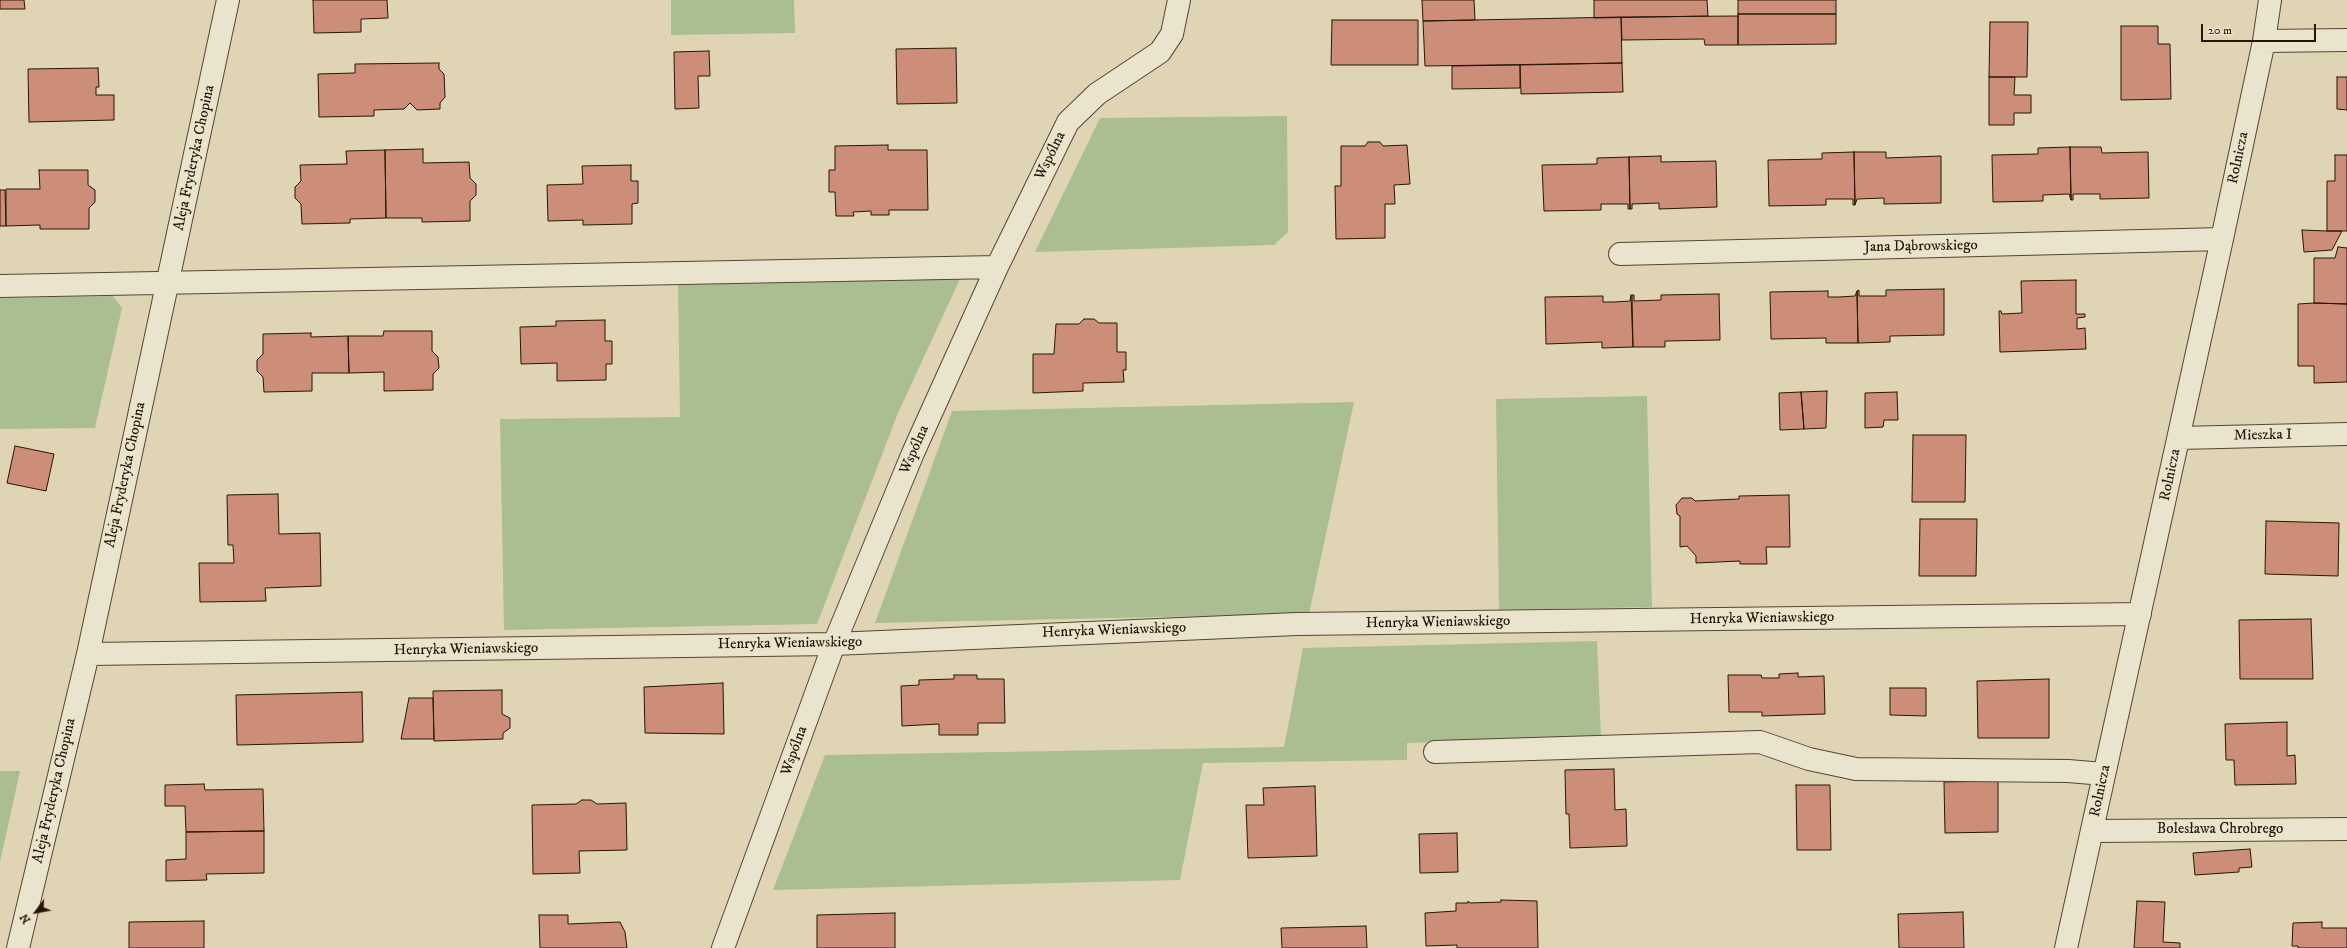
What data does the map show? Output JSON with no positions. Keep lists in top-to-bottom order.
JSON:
{
  "streets": {
    "street": [
      "Wspólna",
      "Aleja Fryderyka Chopina",
      "Rolnicza",
      "Jana Dąbrowskiego",
      "Mieszka I",
      "Henryka Wieniawskiego",
      "Bolesława Chrobrego"
    ]
  },
  "crossings": [
    ["Wspólna", "Henryka Wieniawskiego"],
    ["Aleja Fryderyka Chopina", "Henryka Wieniawskiego"],
    ["Rolnicza", "Jana Dąbrowskiego"],
    ["Rolnicza", "Mieszka I"],
    ["Rolnicza", "Henryka Wieniawskiego"],
    ["Rolnicza", "Bolesława Chrobrego"]
  ],
  "scale_bar": "20 m",
  "north": "bottom left"
}
